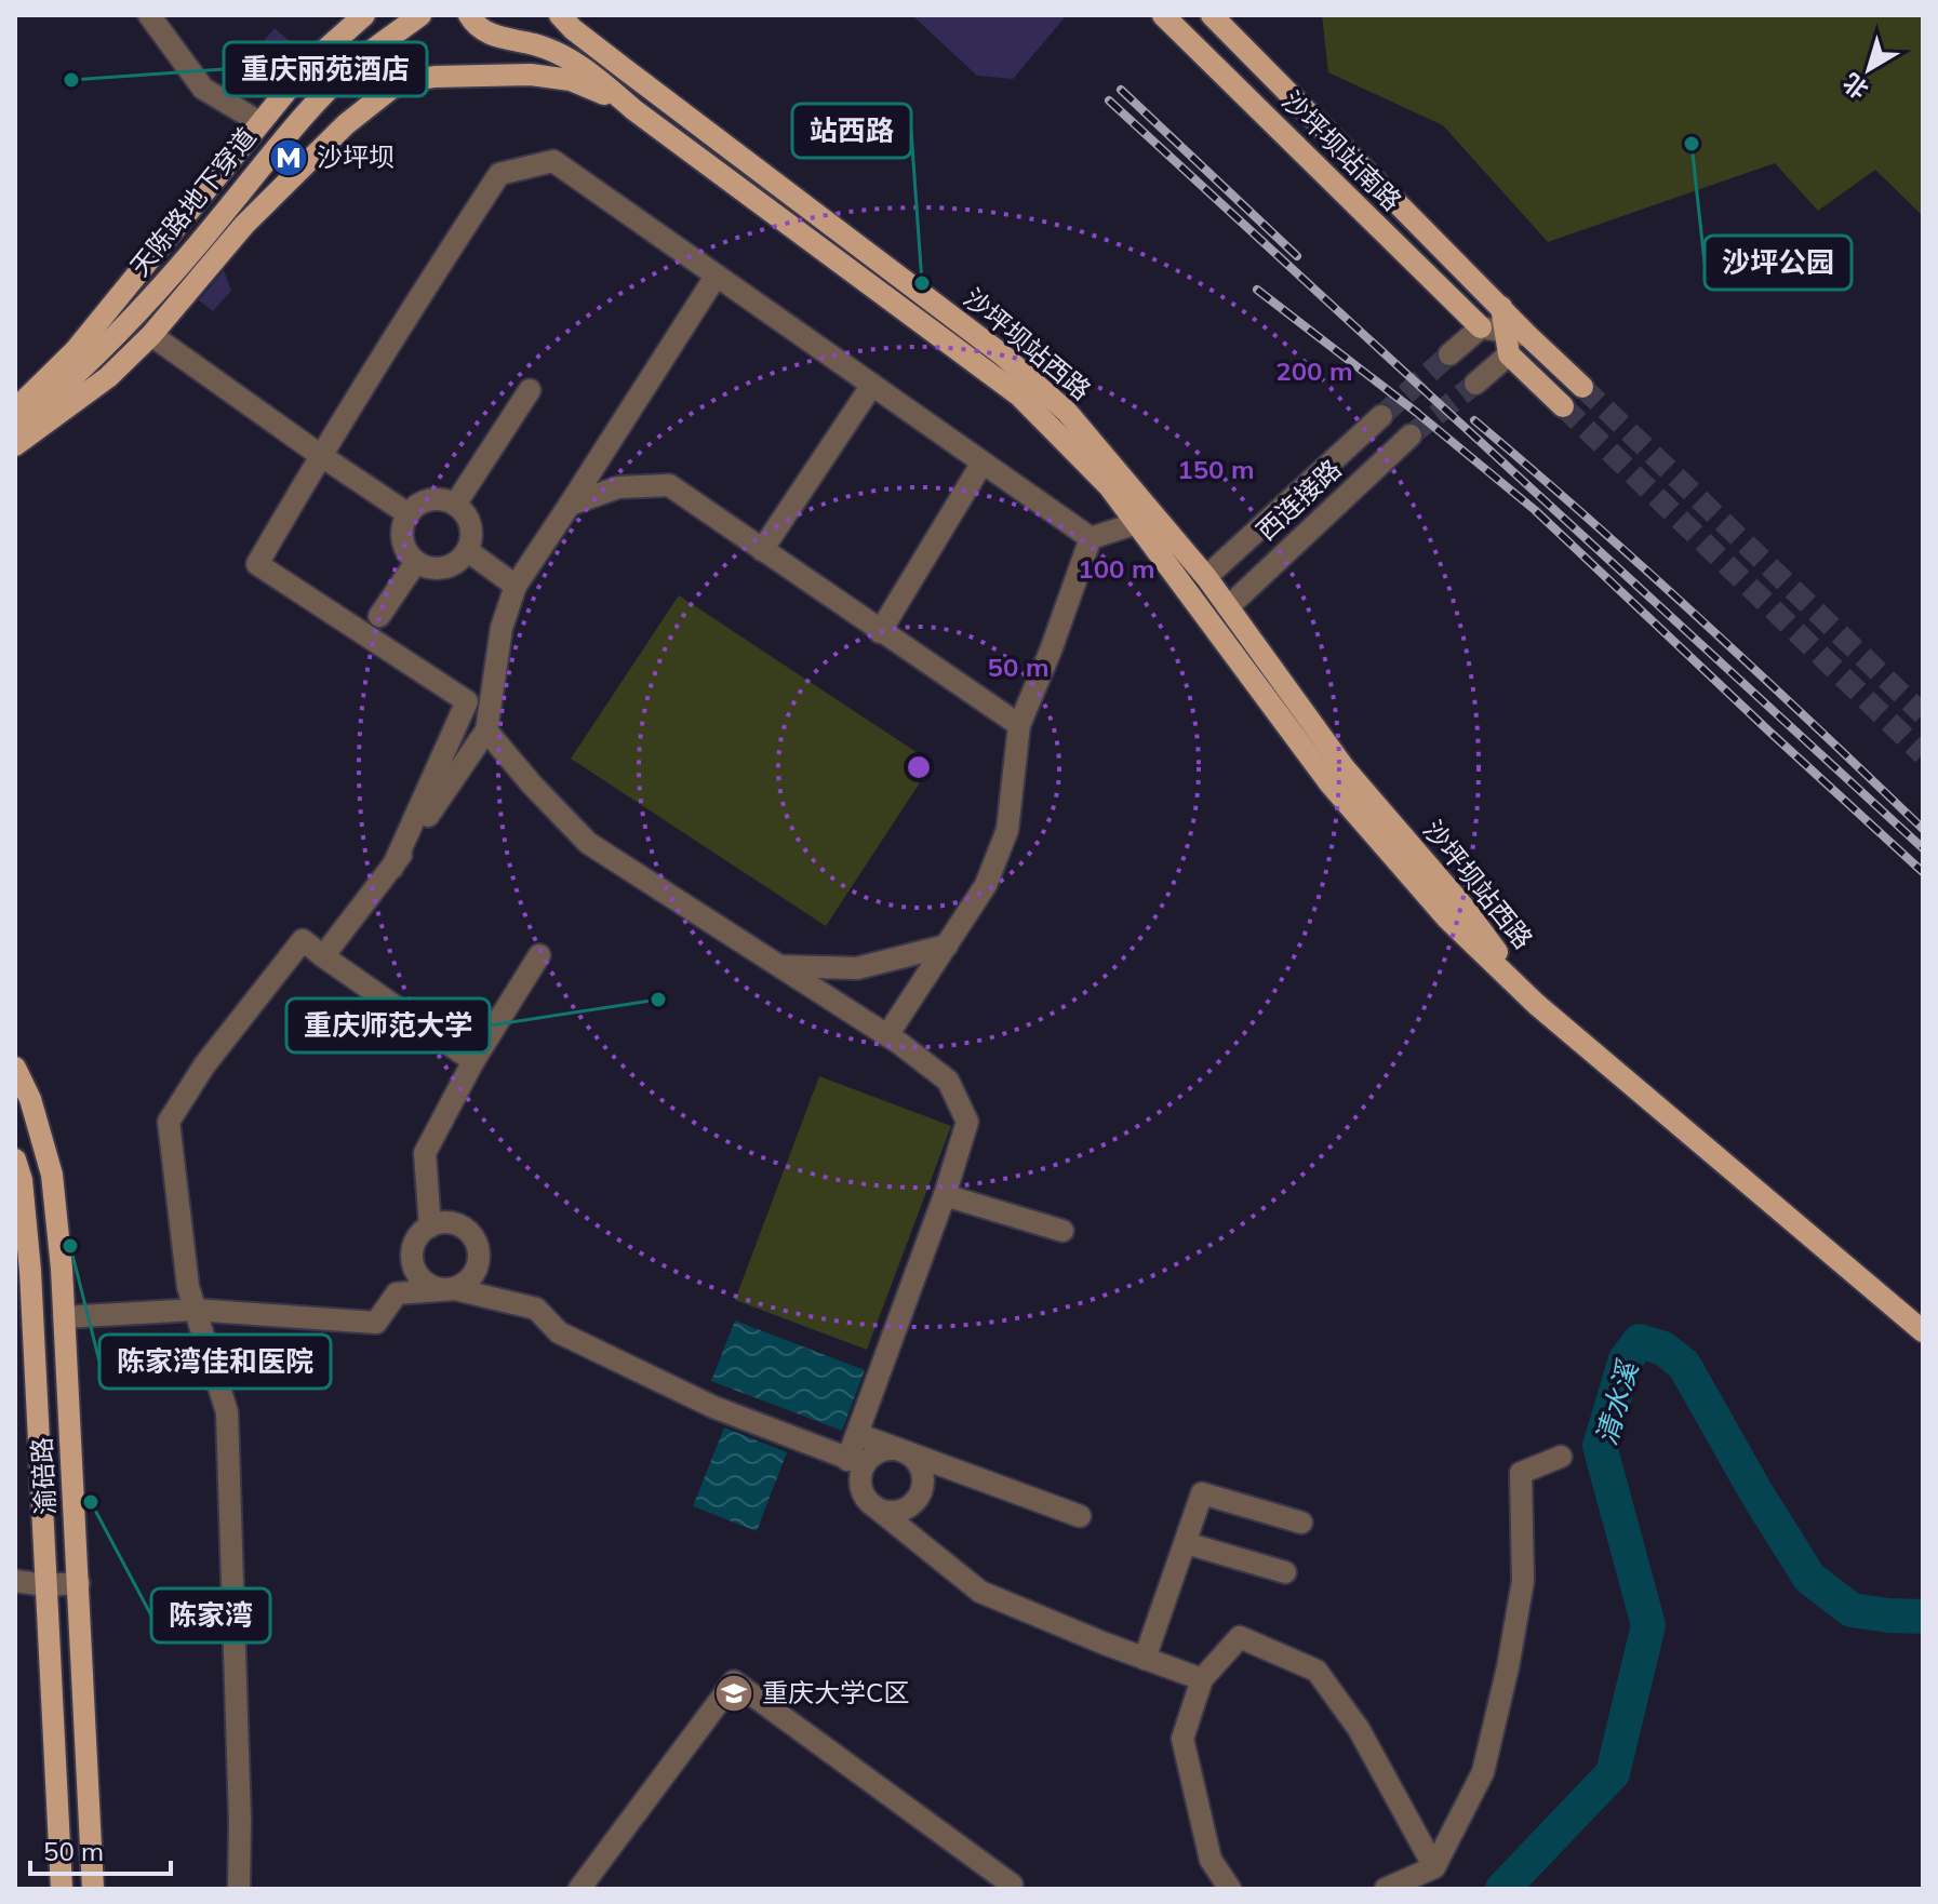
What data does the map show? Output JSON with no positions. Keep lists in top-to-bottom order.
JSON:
{
  "streets": {
    "main road": [
      "沙坪坝站南路",
      "天陈路地下穿道",
      "沙坪坝站西路",
      "渝碚路"
    ],
    "street": ["西连接路"]
  },
  "crossings": [
    ["沙坪坝站西路", "西连接路"]
  ],
  "water": ["清水溪"],
  "places": {
    "other": [
      "重庆丽苑酒店",
      "沙坪公园",
      "站西路",
      "重庆师范大学",
      "陈家湾佳和医院",
      "陈家湾"
    ],
    "metro station": ["沙坪坝"],
    "school or university": ["重庆大学C区"]
  },
  "scale_bar": "50 m",
  "north": "bottom left",
  "rings": [
    "200 m",
    "150 m",
    "100 m",
    "50 m"
  ]
}
